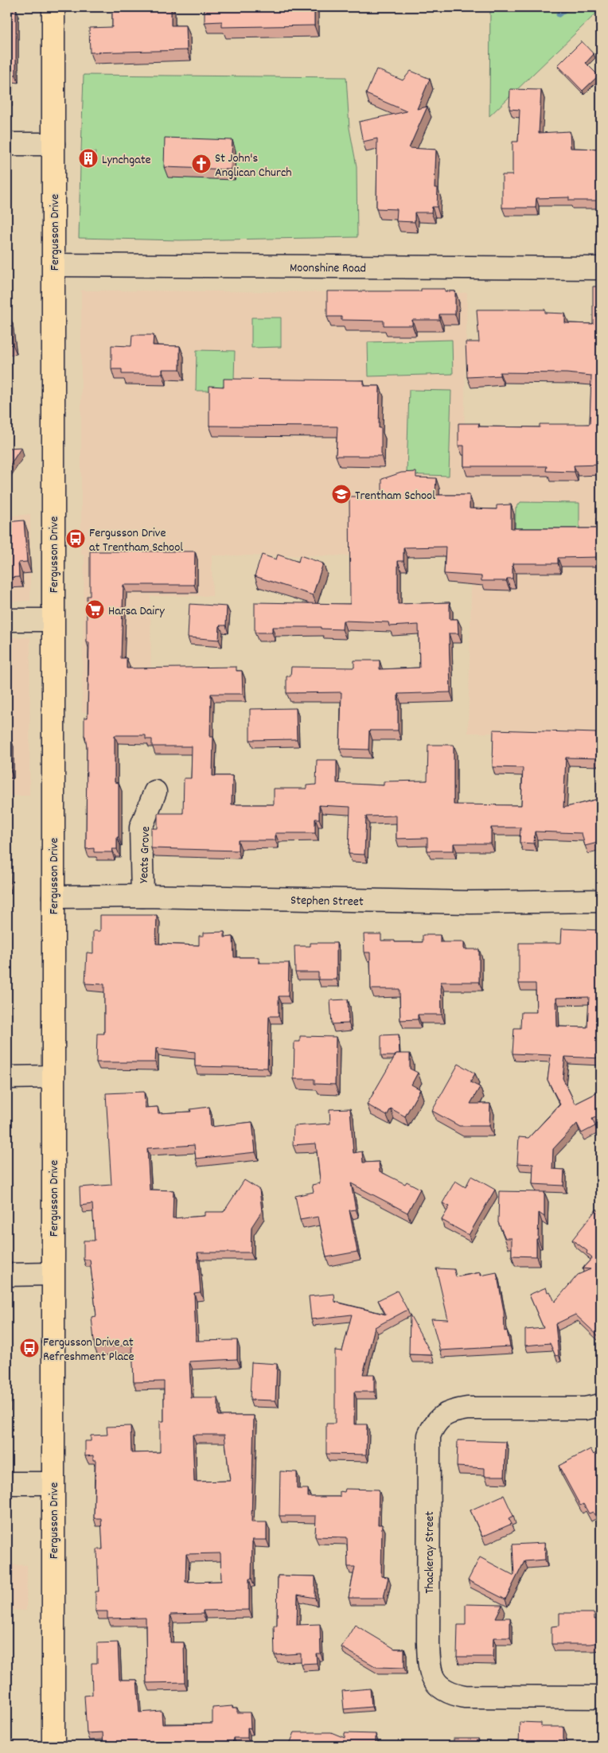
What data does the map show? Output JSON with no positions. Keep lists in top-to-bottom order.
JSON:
{
  "streets": {
    "main road": ["Fergusson Drive"],
    "street": [
      "Moonshine Road",
      "Yeats Grove",
      "Stephen Street",
      "Thackeray Street"
    ]
  },
  "crossings": [
    ["Fergusson Drive", "Moonshine Road"],
    ["Fergusson Drive", "Stephen Street"],
    ["Yeats Grove", "Stephen Street"]
  ],
  "places": {
    "building": ["Lynchgate"],
    "church": ["St John's Anglican Church"],
    "school or university": ["Trentham School"],
    "bus stop": ["Fergusson Drive at Trentham School", "Fergusson Drive at Refreshment Place"],
    "supermarket": ["Harsa Dairy"]
  }
}
